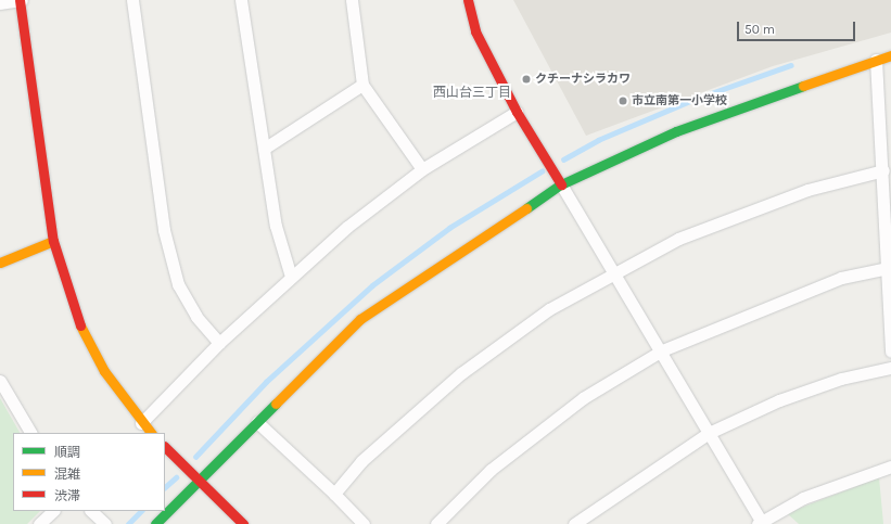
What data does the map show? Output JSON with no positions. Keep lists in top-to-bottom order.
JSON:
{
  "districts": ["西山台三丁目"],
  "places": ["クチーナシラカワ", "市立南第一小学校"],
  "legend": ["順調", "混雑", "渋滞"],
  "scale_bar": "50 m"
}
